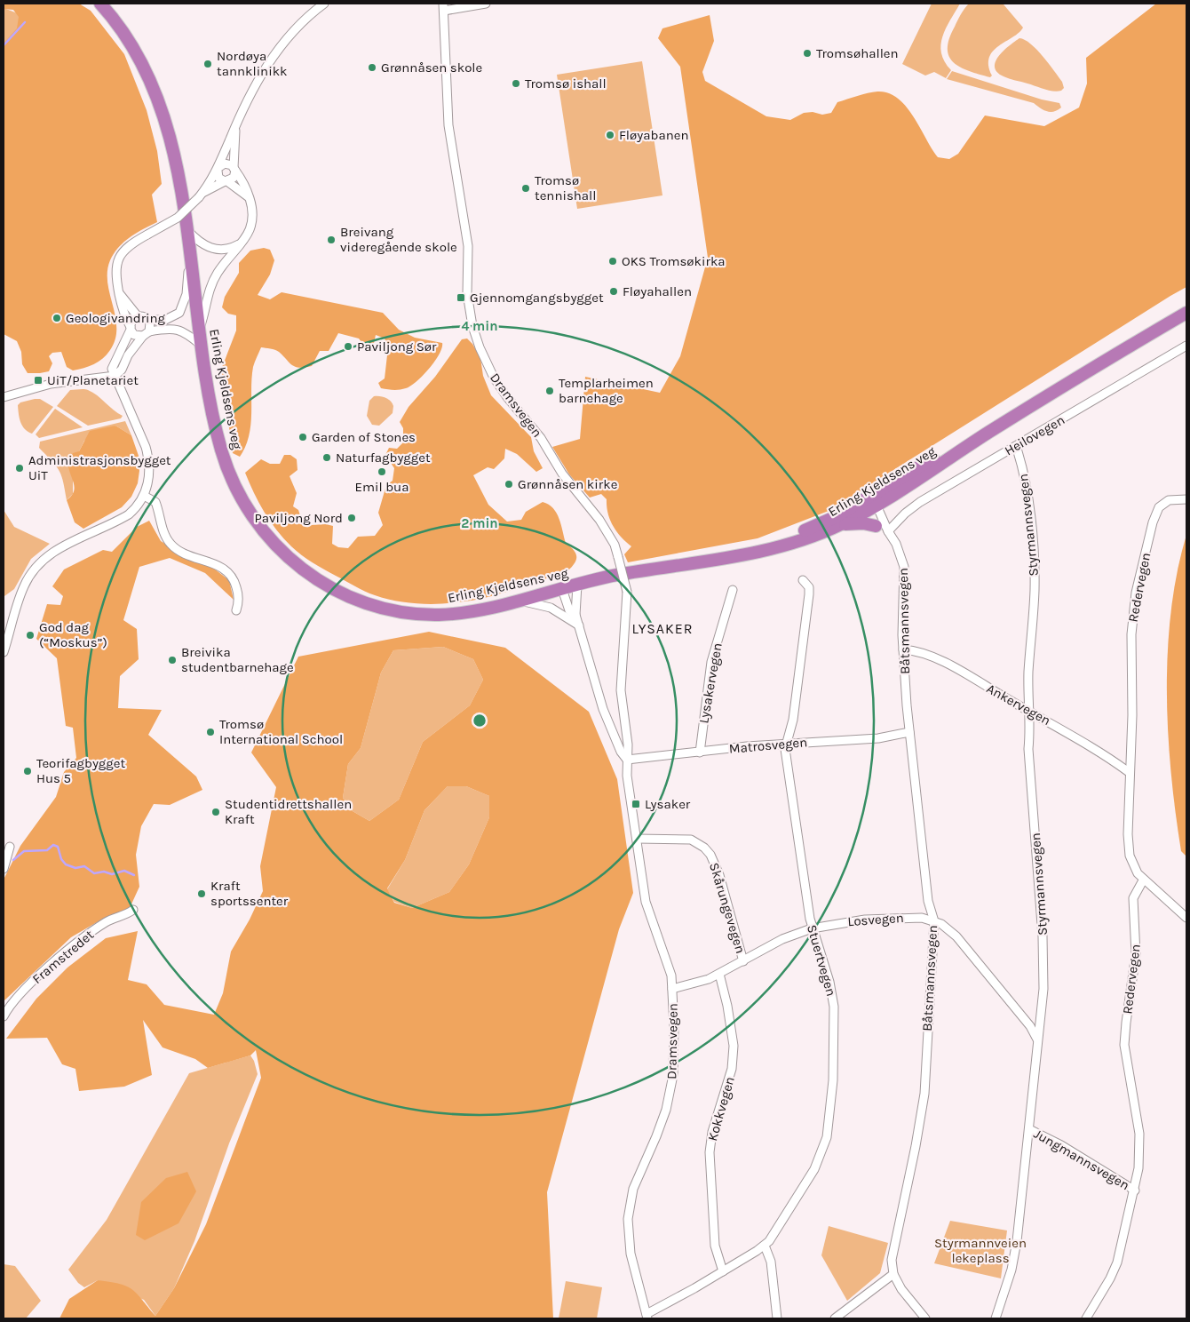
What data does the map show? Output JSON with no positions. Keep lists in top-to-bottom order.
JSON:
{
  "streets": {
    "highway": ["Erling Kjeldsens veg"],
    "street": [
      "Dramsvegen",
      "Heilovegen",
      "Styrmannsvegen",
      "Redervegen",
      "Båtsmannsvegen",
      "Lysakervegen",
      "Ankervegen",
      "Matrosvegen",
      "Skårungevegen",
      "Losvegen",
      "Framstredet",
      "Stuertvegen",
      "Kokkvegen",
      "Jungmannsvegen"
    ]
  },
  "crossings": [
    ["Erling Kjeldsens veg", "Dramsvegen"],
    ["Erling Kjeldsens veg", "Båtsmannsvegen"],
    ["Dramsvegen", "Matrosvegen"],
    ["Dramsvegen", "Skårungevegen"],
    ["Dramsvegen", "Losvegen"],
    ["Dramsvegen", "Stuertvegen"],
    ["Heilovegen", "Styrmannsvegen"],
    ["Heilovegen", "Båtsmannsvegen"],
    ["Styrmannsvegen", "Ankervegen"],
    ["Styrmannsvegen", "Losvegen"],
    ["Styrmannsvegen", "Jungmannsvegen"],
    ["Redervegen", "Ankervegen"],
    ["Redervegen", "Jungmannsvegen"],
    ["Båtsmannsvegen", "Ankervegen"],
    ["Båtsmannsvegen", "Matrosvegen"],
    ["Båtsmannsvegen", "Losvegen"],
    ["Lysakervegen", "Matrosvegen"],
    ["Matrosvegen", "Stuertvegen"],
    ["Skårungevegen", "Losvegen"],
    ["Losvegen", "Stuertvegen"],
    ["Losvegen", "Kokkvegen"],
    ["Stuertvegen", "Kokkvegen"]
  ],
  "districts": ["LYSAKER"],
  "parks": ["Styrmannveien lekeplass"],
  "places": {
    "other": [
      "Tromsøhallen",
      "Nordøya tannklinikk",
      "Grønnåsen skole",
      "Tromsø ishall",
      "Fløyabanen",
      "Tromsø tennishall",
      "Breivang videregående skole",
      "OKS Tromsøkirka",
      "Fløyahallen",
      "Geologivandring",
      "Paviljong Sør",
      "Templarheimen barnehage",
      "Garden of Stones",
      "Naturfagbygget",
      "Administrasjonsbygget UiT",
      "Emil bua",
      "Grønnåsen kirke",
      "Paviljong Nord",
      "God dag (“Moskus”)",
      "Breivika studentbarnehage",
      "Tromsø International School",
      "Teorifagbygget Hus 5",
      "Studentidrettshallen Kraft",
      "Kraft sportssenter"
    ],
    "transit": ["Gjennomgangsbygget", "UiT/Planetariet", "Lysaker"]
  },
  "rings": ["4 min", "2 min"]
}
